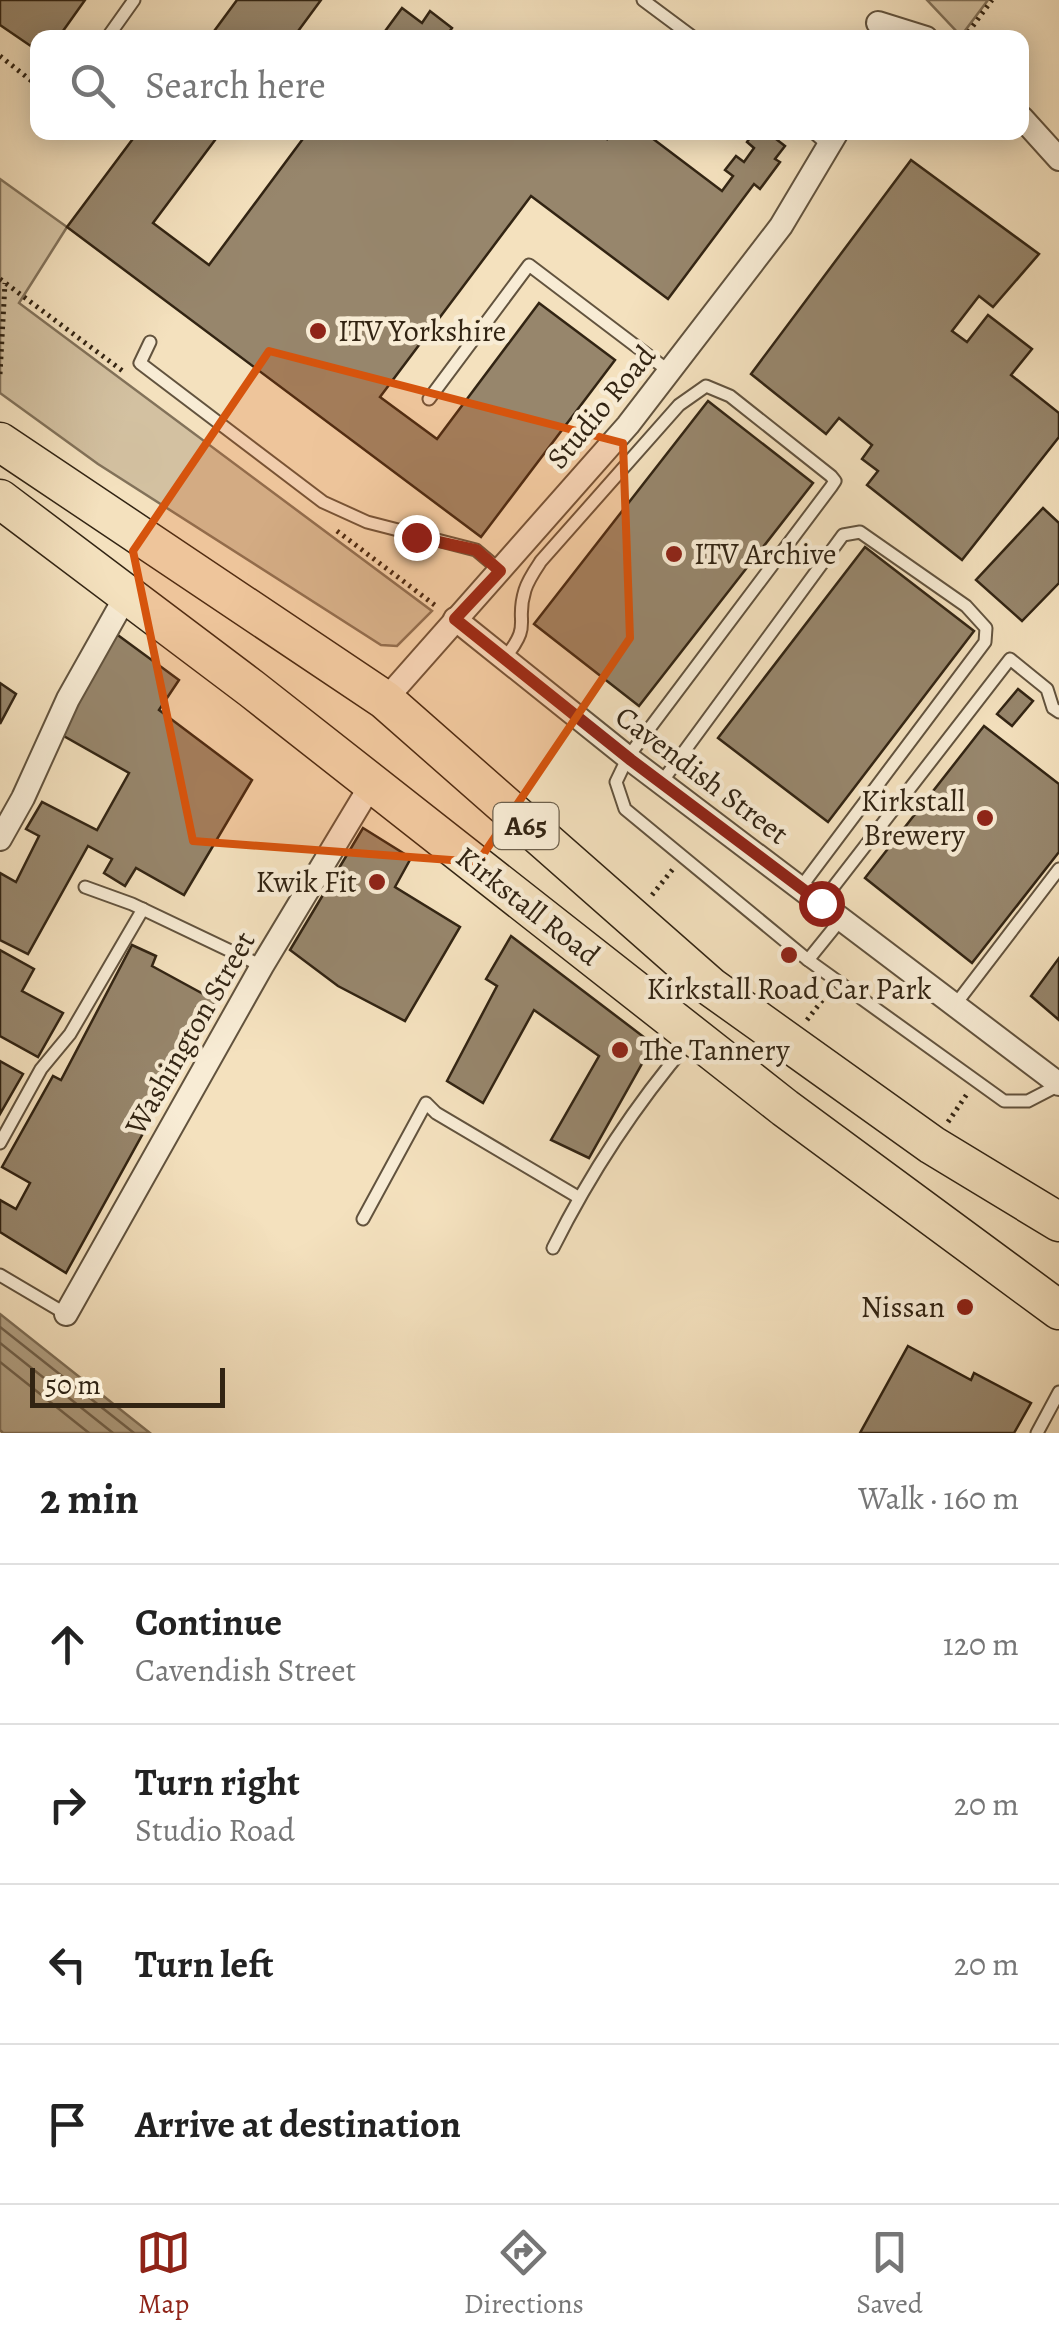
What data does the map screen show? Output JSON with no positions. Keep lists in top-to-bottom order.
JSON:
{
  "streets": {
    "main road": ["A65", "Kirkstall Road"],
    "street": ["Studio Road", "Cavendish Street", "Washington Street"]
  },
  "crossings": [
    ["Studio Road", "Cavendish Street"],
    ["Studio Road", "Kirkstall Road"],
    ["Kirkstall Road", "Washington Street"]
  ],
  "places": [
    "ITV Yorkshire",
    "ITV Archive",
    "Kirkstall Brewery",
    "Kwik Fit",
    "Kirkstall Road Car Park",
    "The Tannery",
    "Nissan"
  ],
  "scale_bar": "50 m",
  "page": {
    "search": "Search here",
    "scale": "50 m",
    "heading": ["2 min", "Walk · 160 m"],
    "list": [
      ["Continue", "Cavendish Street", "120 m"],
      ["Turn right", "Studio Road", "20 m"],
      ["Turn left", "20 m"],
      "Arrive at destination"
    ],
    "nav": ["Map", "Directions", "Saved"]
  }
}
